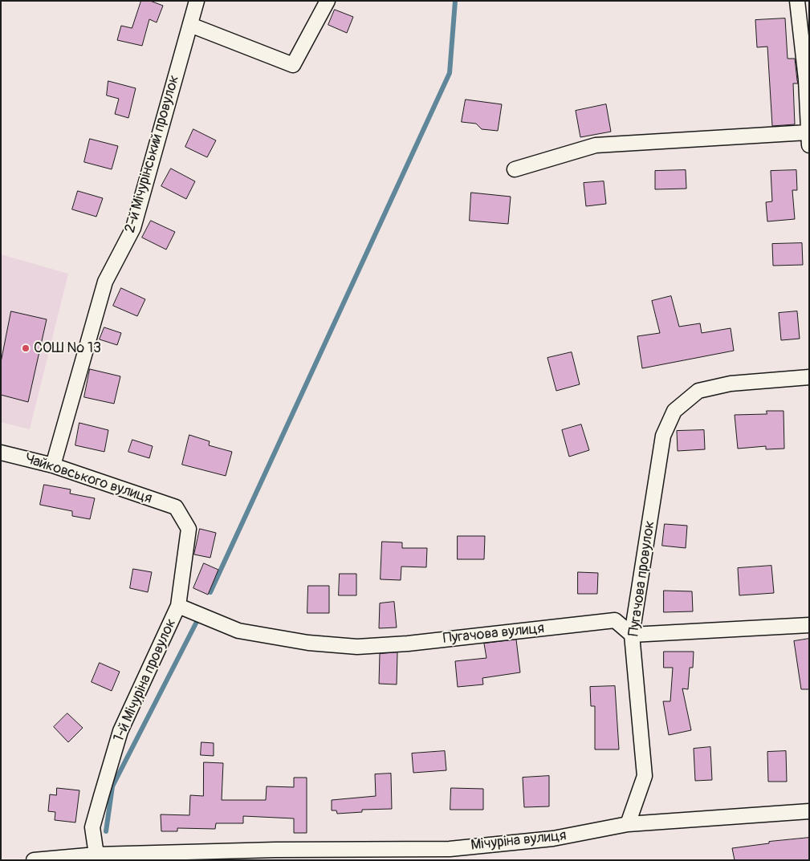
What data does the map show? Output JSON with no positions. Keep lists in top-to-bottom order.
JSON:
{
  "streets": {
    "street": [
      "2-й Мічурінський провулок",
      "Чайковського вулиця",
      "Пугачова провулок",
      "Пугачова вулиця",
      "1-й Мічуріна провулок",
      "Мічуріна вулиця"
    ]
  },
  "crossings": [
    ["2-й Мічурінський провулок", "Чайковського вулиця"],
    ["Чайковського вулиця", "1-й Мічуріна провулок"],
    ["Пугачова провулок", "Пугачова вулиця"],
    ["Пугачова провулок", "Мічуріна вулиця"],
    ["Пугачова вулиця", "1-й Мічуріна провулок"],
    ["1-й Мічуріна провулок", "Мічуріна вулиця"]
  ],
  "places": ["СОШ № 13"]
}
